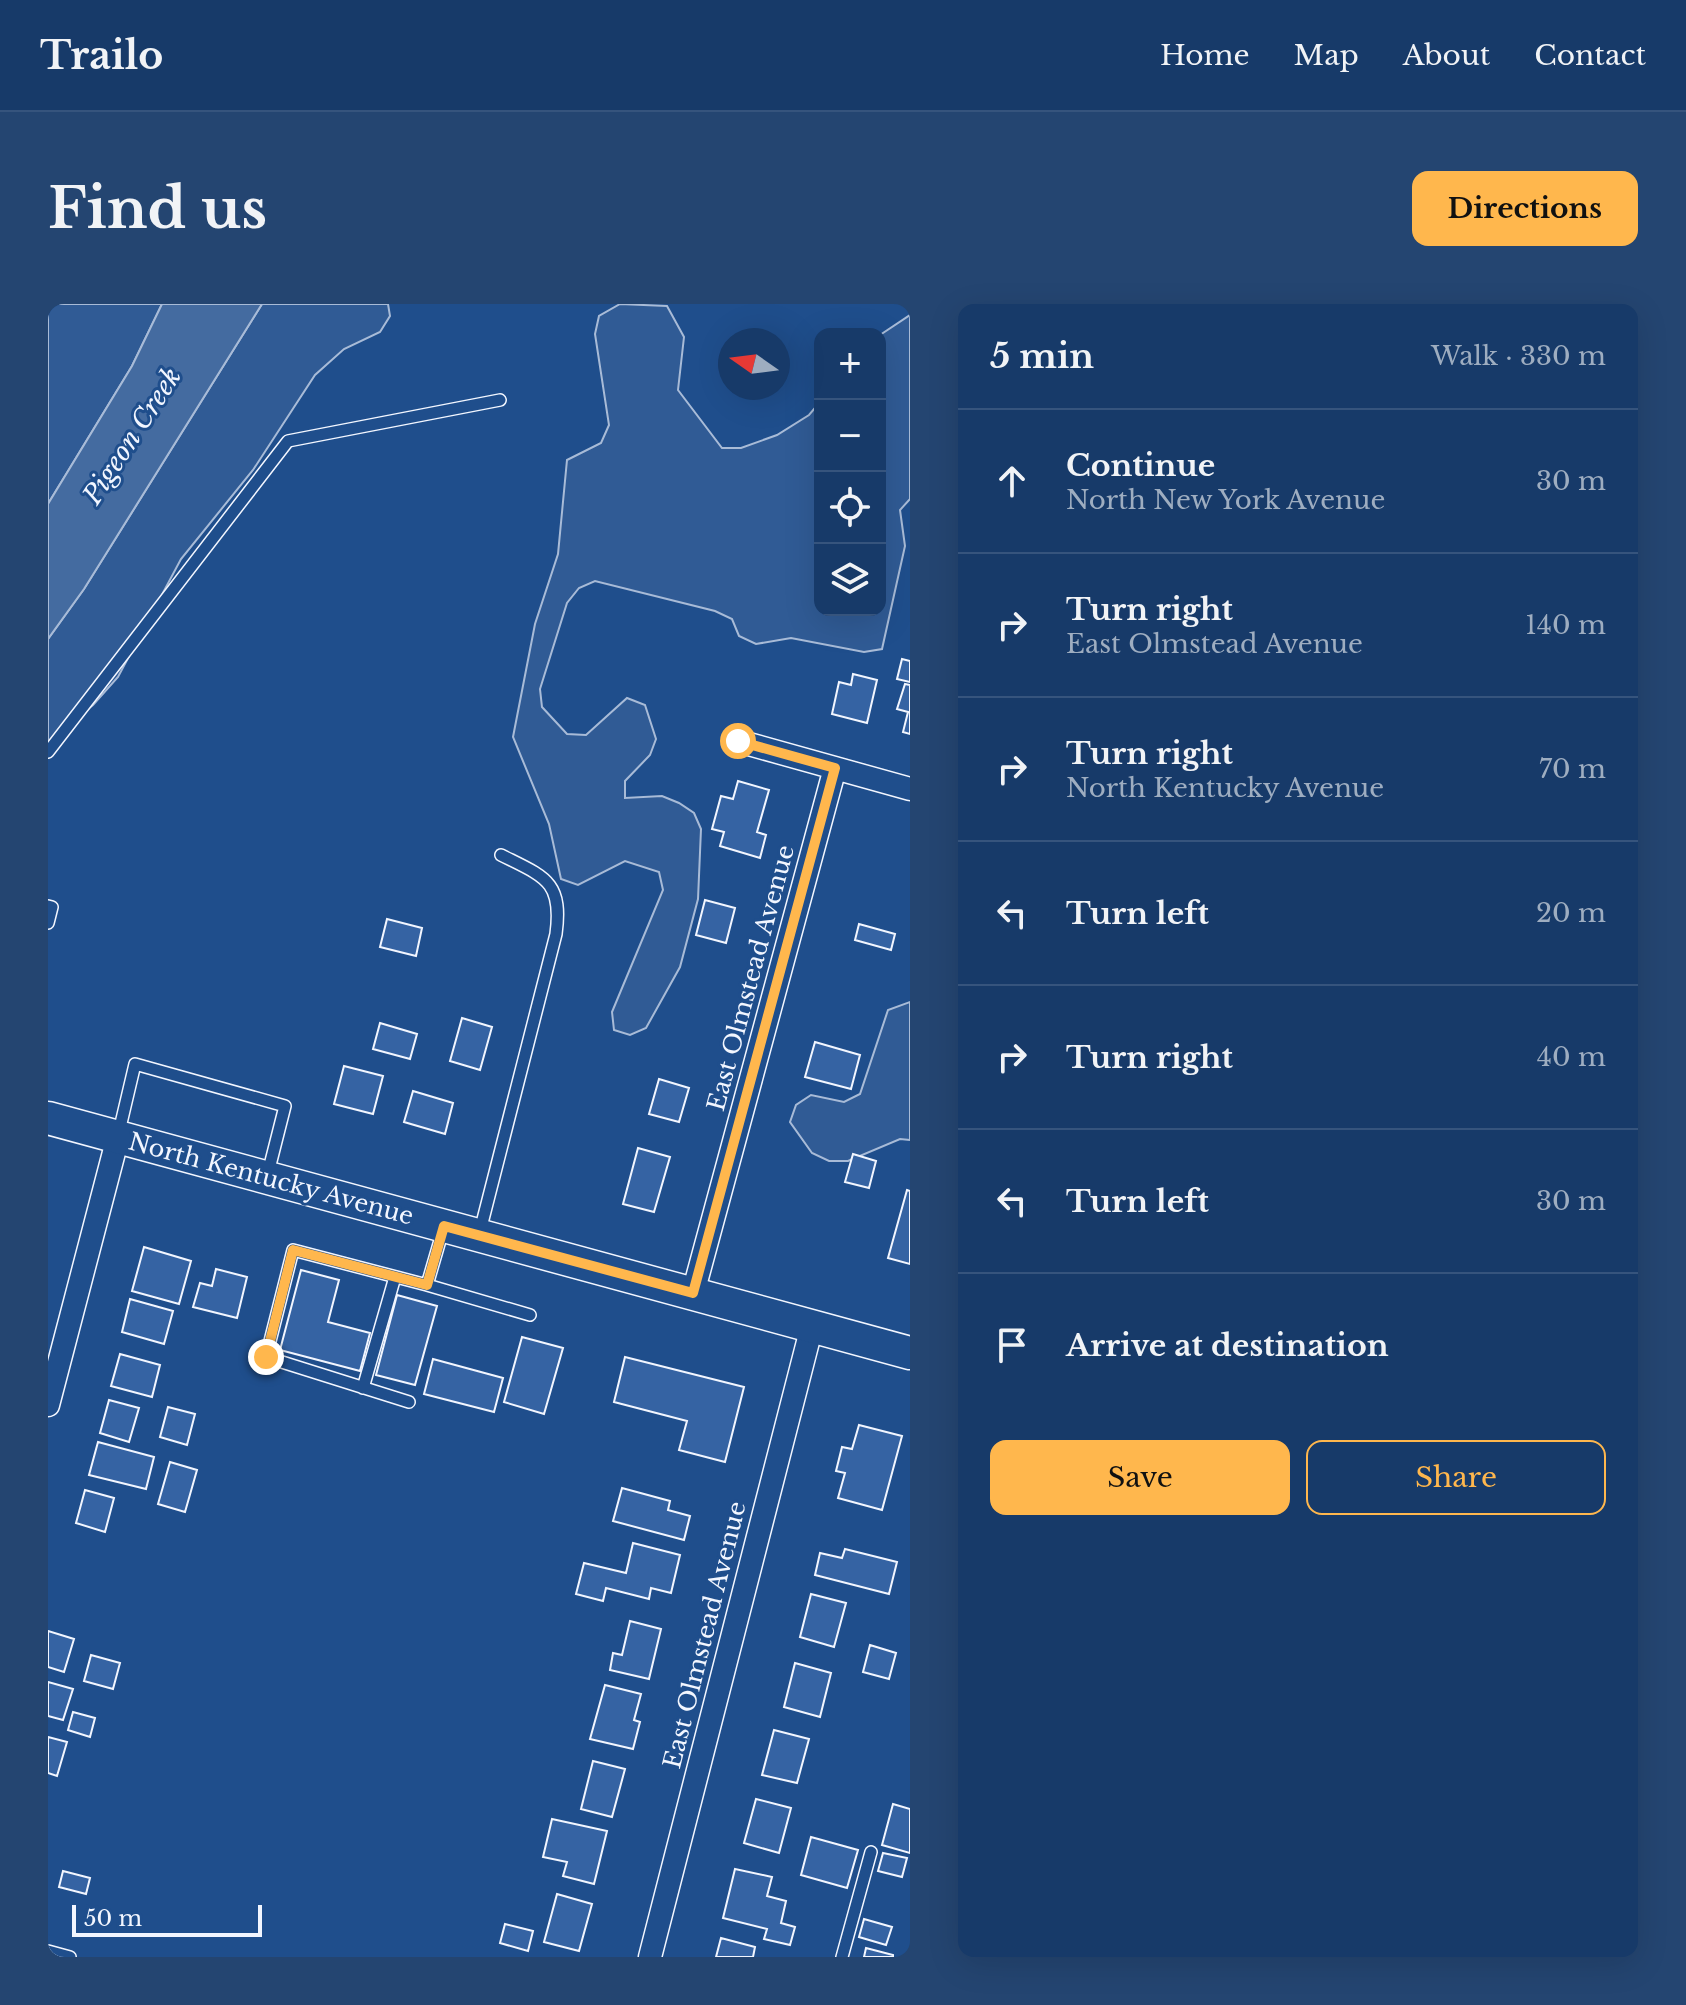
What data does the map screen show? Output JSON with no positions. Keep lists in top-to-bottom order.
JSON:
{
  "streets": {
    "street": ["East Olmstead Avenue", "North Kentucky Avenue"]
  },
  "crossings": [
    ["East Olmstead Avenue", "North Kentucky Avenue"]
  ],
  "water": ["Pigeon Creek"],
  "scale_bar": "50 m",
  "north": "left",
  "page": {
    "header": "Trailo",
    "nav": [
      "Home",
      "Map",
      "About",
      "Contact"
    ],
    "buttons": [
      "Directions",
      ["Save", "Share"]
    ],
    "title": "Find us",
    "heading": ["5 min", "Walk · 330 m"],
    "map_buttons": ["+", "−"],
    "list": [
      ["Continue", "North New York Avenue", "30 m"],
      ["Turn right", "East Olmstead Avenue", "140 m"],
      ["Turn right", "North Kentucky Avenue", "70 m"],
      ["Turn left", "20 m"],
      ["Turn right", "40 m"],
      ["Turn left", "30 m"],
      "Arrive at destination"
    ],
    "scale": "50 m"
  }
}
